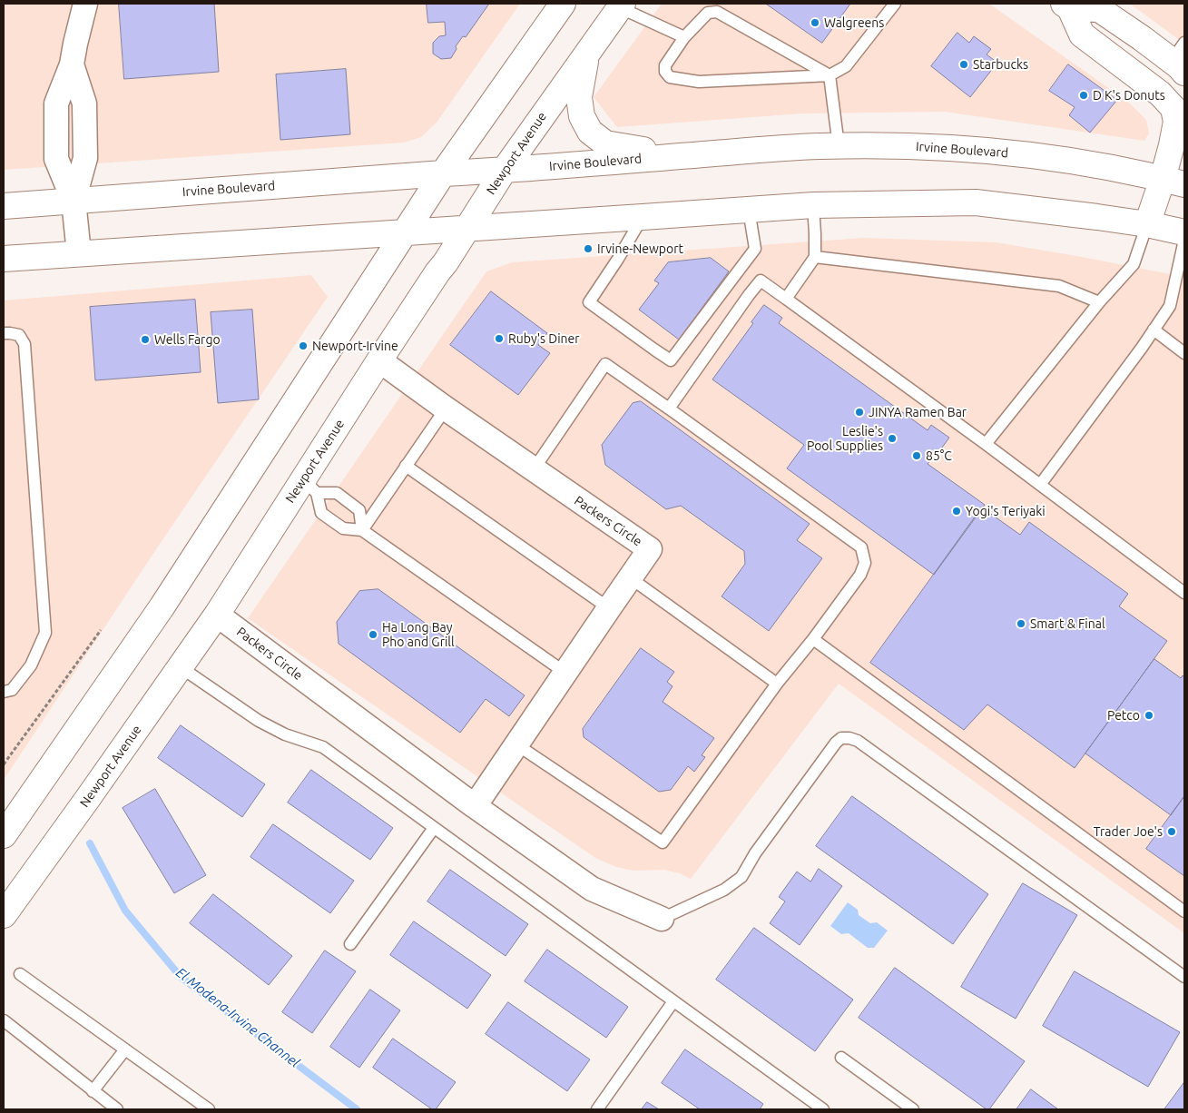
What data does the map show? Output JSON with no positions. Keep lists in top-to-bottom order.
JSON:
{
  "streets": {
    "main road": ["Irvine Boulevard", "Newport Avenue"],
    "street": ["Packers Circle"]
  },
  "crossings": [
    ["Irvine Boulevard", "Newport Avenue"],
    ["Newport Avenue", "Packers Circle"]
  ],
  "water": ["El Modena-Irvine Channel"],
  "places": [
    "Walgreens",
    "Starbucks",
    "D K's Donuts",
    "Irvine-Newport",
    "Ruby's Diner",
    "Wells Fargo",
    "Newport-Irvine",
    "JINYA Ramen Bar",
    "Leslie's Pool Supplies",
    "85°C",
    "Yogi's Teriyaki",
    "Smart & Final",
    "Ha Long Bay Pho and Grill",
    "Petco",
    "Trader Joe's"
  ]
}
